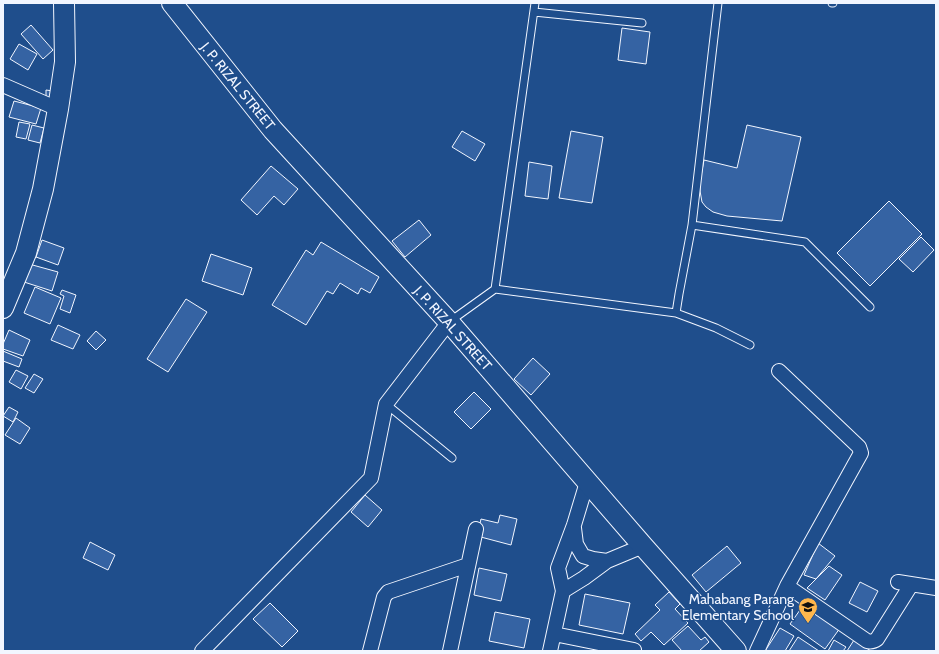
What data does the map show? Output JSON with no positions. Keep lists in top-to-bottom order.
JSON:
{
  "streets": {
    "main road": ["J. P. RIZAL STREET"]
  },
  "places": {
    "school or university": ["Mahabang Parang Elementary School"]
  }
}
